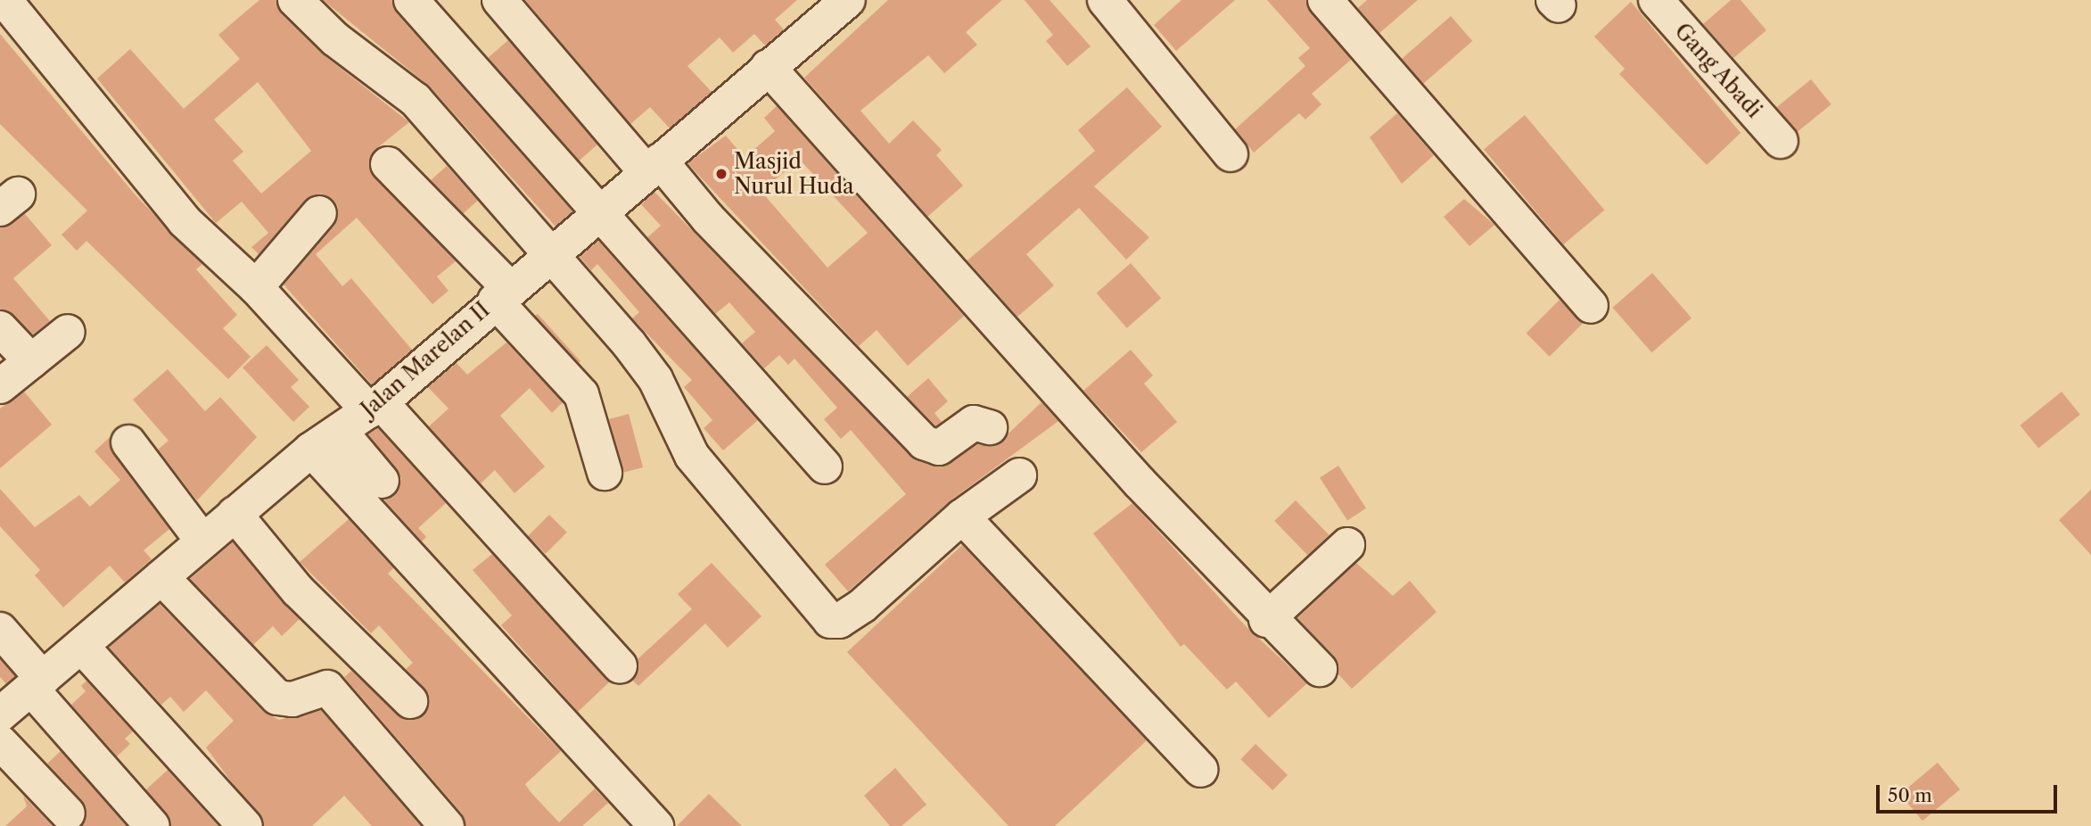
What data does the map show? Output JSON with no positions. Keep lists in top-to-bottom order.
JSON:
{
  "streets": {
    "street": ["Gang Abadi", "Jalan Marelan II"]
  },
  "places": ["Masjid Nurul Huda"],
  "scale_bar": "50 m"
}
